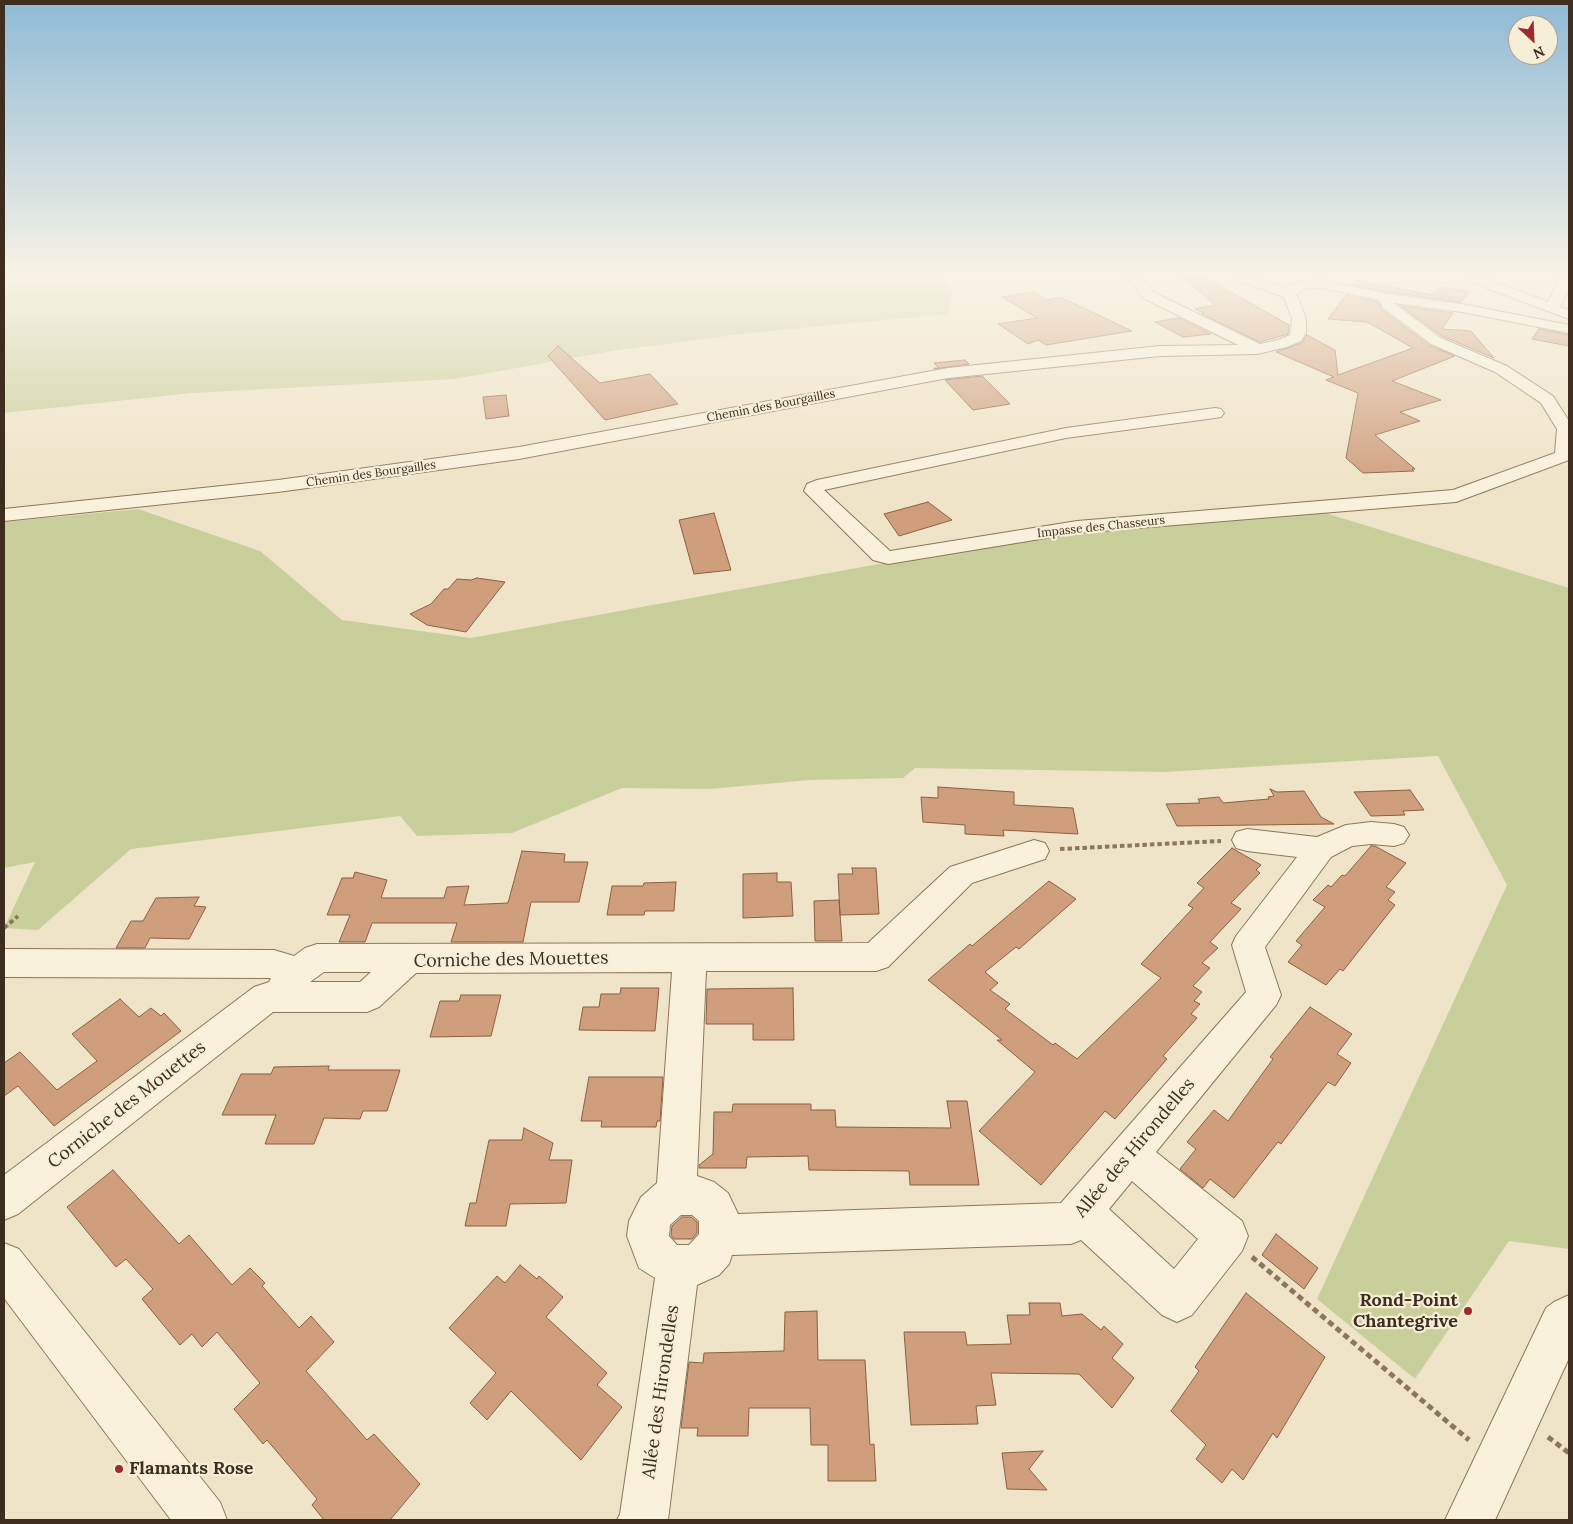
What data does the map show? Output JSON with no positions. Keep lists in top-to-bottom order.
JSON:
{
  "streets": {
    "street": [
      "Chemin des Bourgailles",
      "Impasse des Chasseurs",
      "Corniche des Mouettes",
      "Allée des Hirondelles"
    ]
  },
  "places": ["Rond-Point Chantegrive", "Flamants Rose"],
  "north": "bottom right"
}
